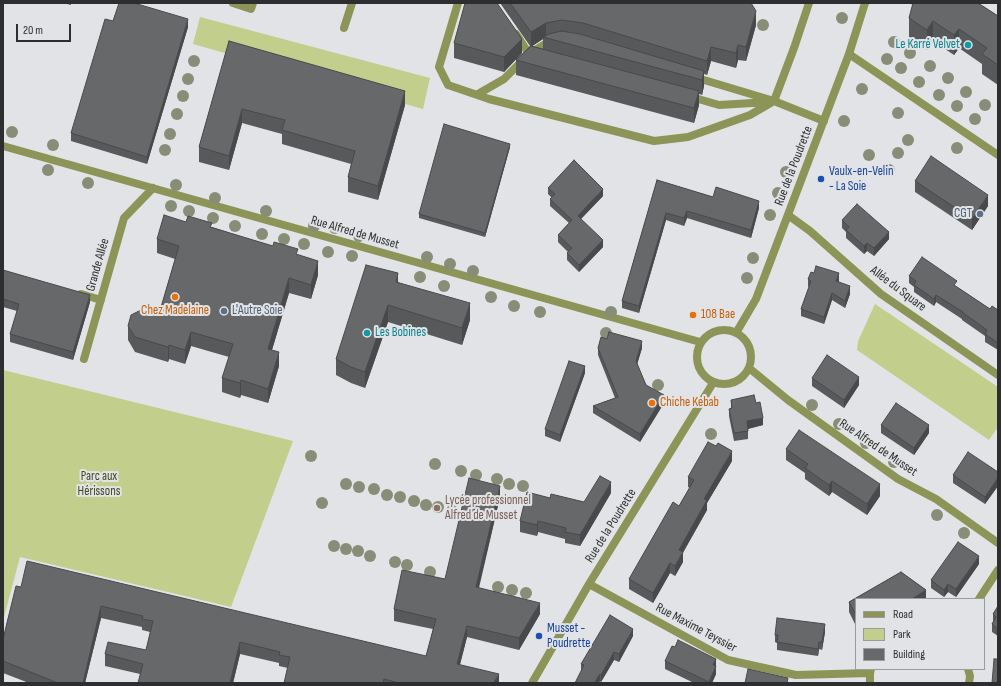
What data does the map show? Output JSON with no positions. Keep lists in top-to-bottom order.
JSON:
{
  "streets": {
    "street": [
      "Rue de la Poudrette",
      "Rue Alfred de Musset",
      "Grande Allée",
      "Allée du Square",
      "Rue Maxime Teyssier"
    ]
  },
  "crossings": [
    ["Rue de la Poudrette", "Rue Alfred de Musset"],
    ["Rue de la Poudrette", "Allée du Square"],
    ["Rue de la Poudrette", "Rue Maxime Teyssier"],
    ["Rue Alfred de Musset", "Grande Allée"]
  ],
  "parks": ["Parc aux Hérissons"],
  "places": [
    "Le Karré Velvet",
    "Vaulx-en-Velin - La Soie",
    "CGT",
    "Chez Madelaine",
    "L'Autre Soie",
    "108 Bae",
    "Les Bobines",
    "Chiche Kebab",
    "Lycée professionnel Alfred de Musset",
    "Musset - Poudrette"
  ],
  "legend": ["Road", "Park", "Building"],
  "scale_bar": "20 m"
}
